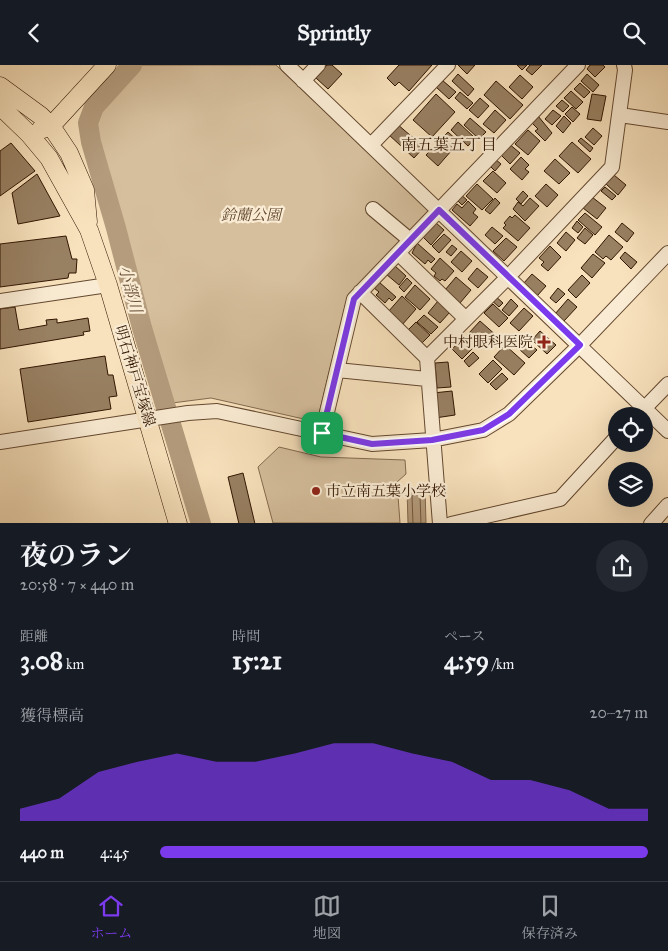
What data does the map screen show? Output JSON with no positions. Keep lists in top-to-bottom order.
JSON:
{
  "streets": {
    "main road": ["明石神戸宝塚線"]
  },
  "districts": ["南五葉五丁目"],
  "water": ["小部川"],
  "parks": ["鈴蘭公園"],
  "places": {
    "health": ["中村眼科医院"],
    "other": ["市立南五葉小学校"]
  },
  "page": {
    "header": "Sprintly",
    "heading": ["夜のラン", "20:58 · 7 × 440 m"],
    "stats": [
      ["距離", "3.08 km"],
      ["時間", "15:21"],
      ["ペース", "4:59 /km"]
    ],
    "chart": ["獲得標高", "20–27 m"],
    "list": [
      {
        "name": "440 m",
        "note": "4:45"
      }
    ],
    "tabs": ["ホーム", "地図", "保存済み"]
  }
}
